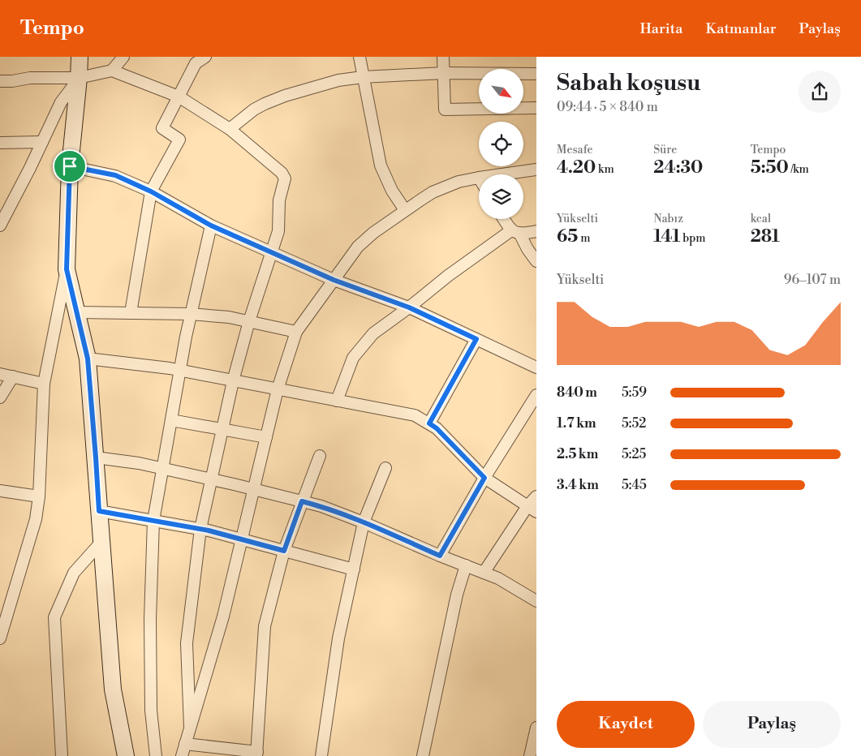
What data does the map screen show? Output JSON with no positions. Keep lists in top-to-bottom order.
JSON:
{
  "north": "bottom right",
  "page": {
    "header": "Tempo",
    "nav": ["Harita", "Katmanlar", "Paylaş"],
    "heading": ["Sabah koşusu", "09:44 · 5 × 840 m"],
    "stats": [
      ["Mesafe", "4.20 km"],
      ["Süre", "24:30"],
      ["Tempo", "5:50 /km"],
      ["Yükselti", "65 m"],
      ["Nabız", "141 bpm"],
      ["kcal", "281"]
    ],
    "chart": ["Yükselti", "96–107 m"],
    "list": [
      {
        "name": "840 m",
        "note": "5:59"
      },
      {
        "name": "1.7 km",
        "note": "5:52"
      },
      {
        "name": "2.5 km",
        "note": "5:25"
      },
      {
        "name": "3.4 km",
        "note": "5:45"
      }
    ],
    "buttons": ["Kaydet", "Paylaş"]
  }
}
